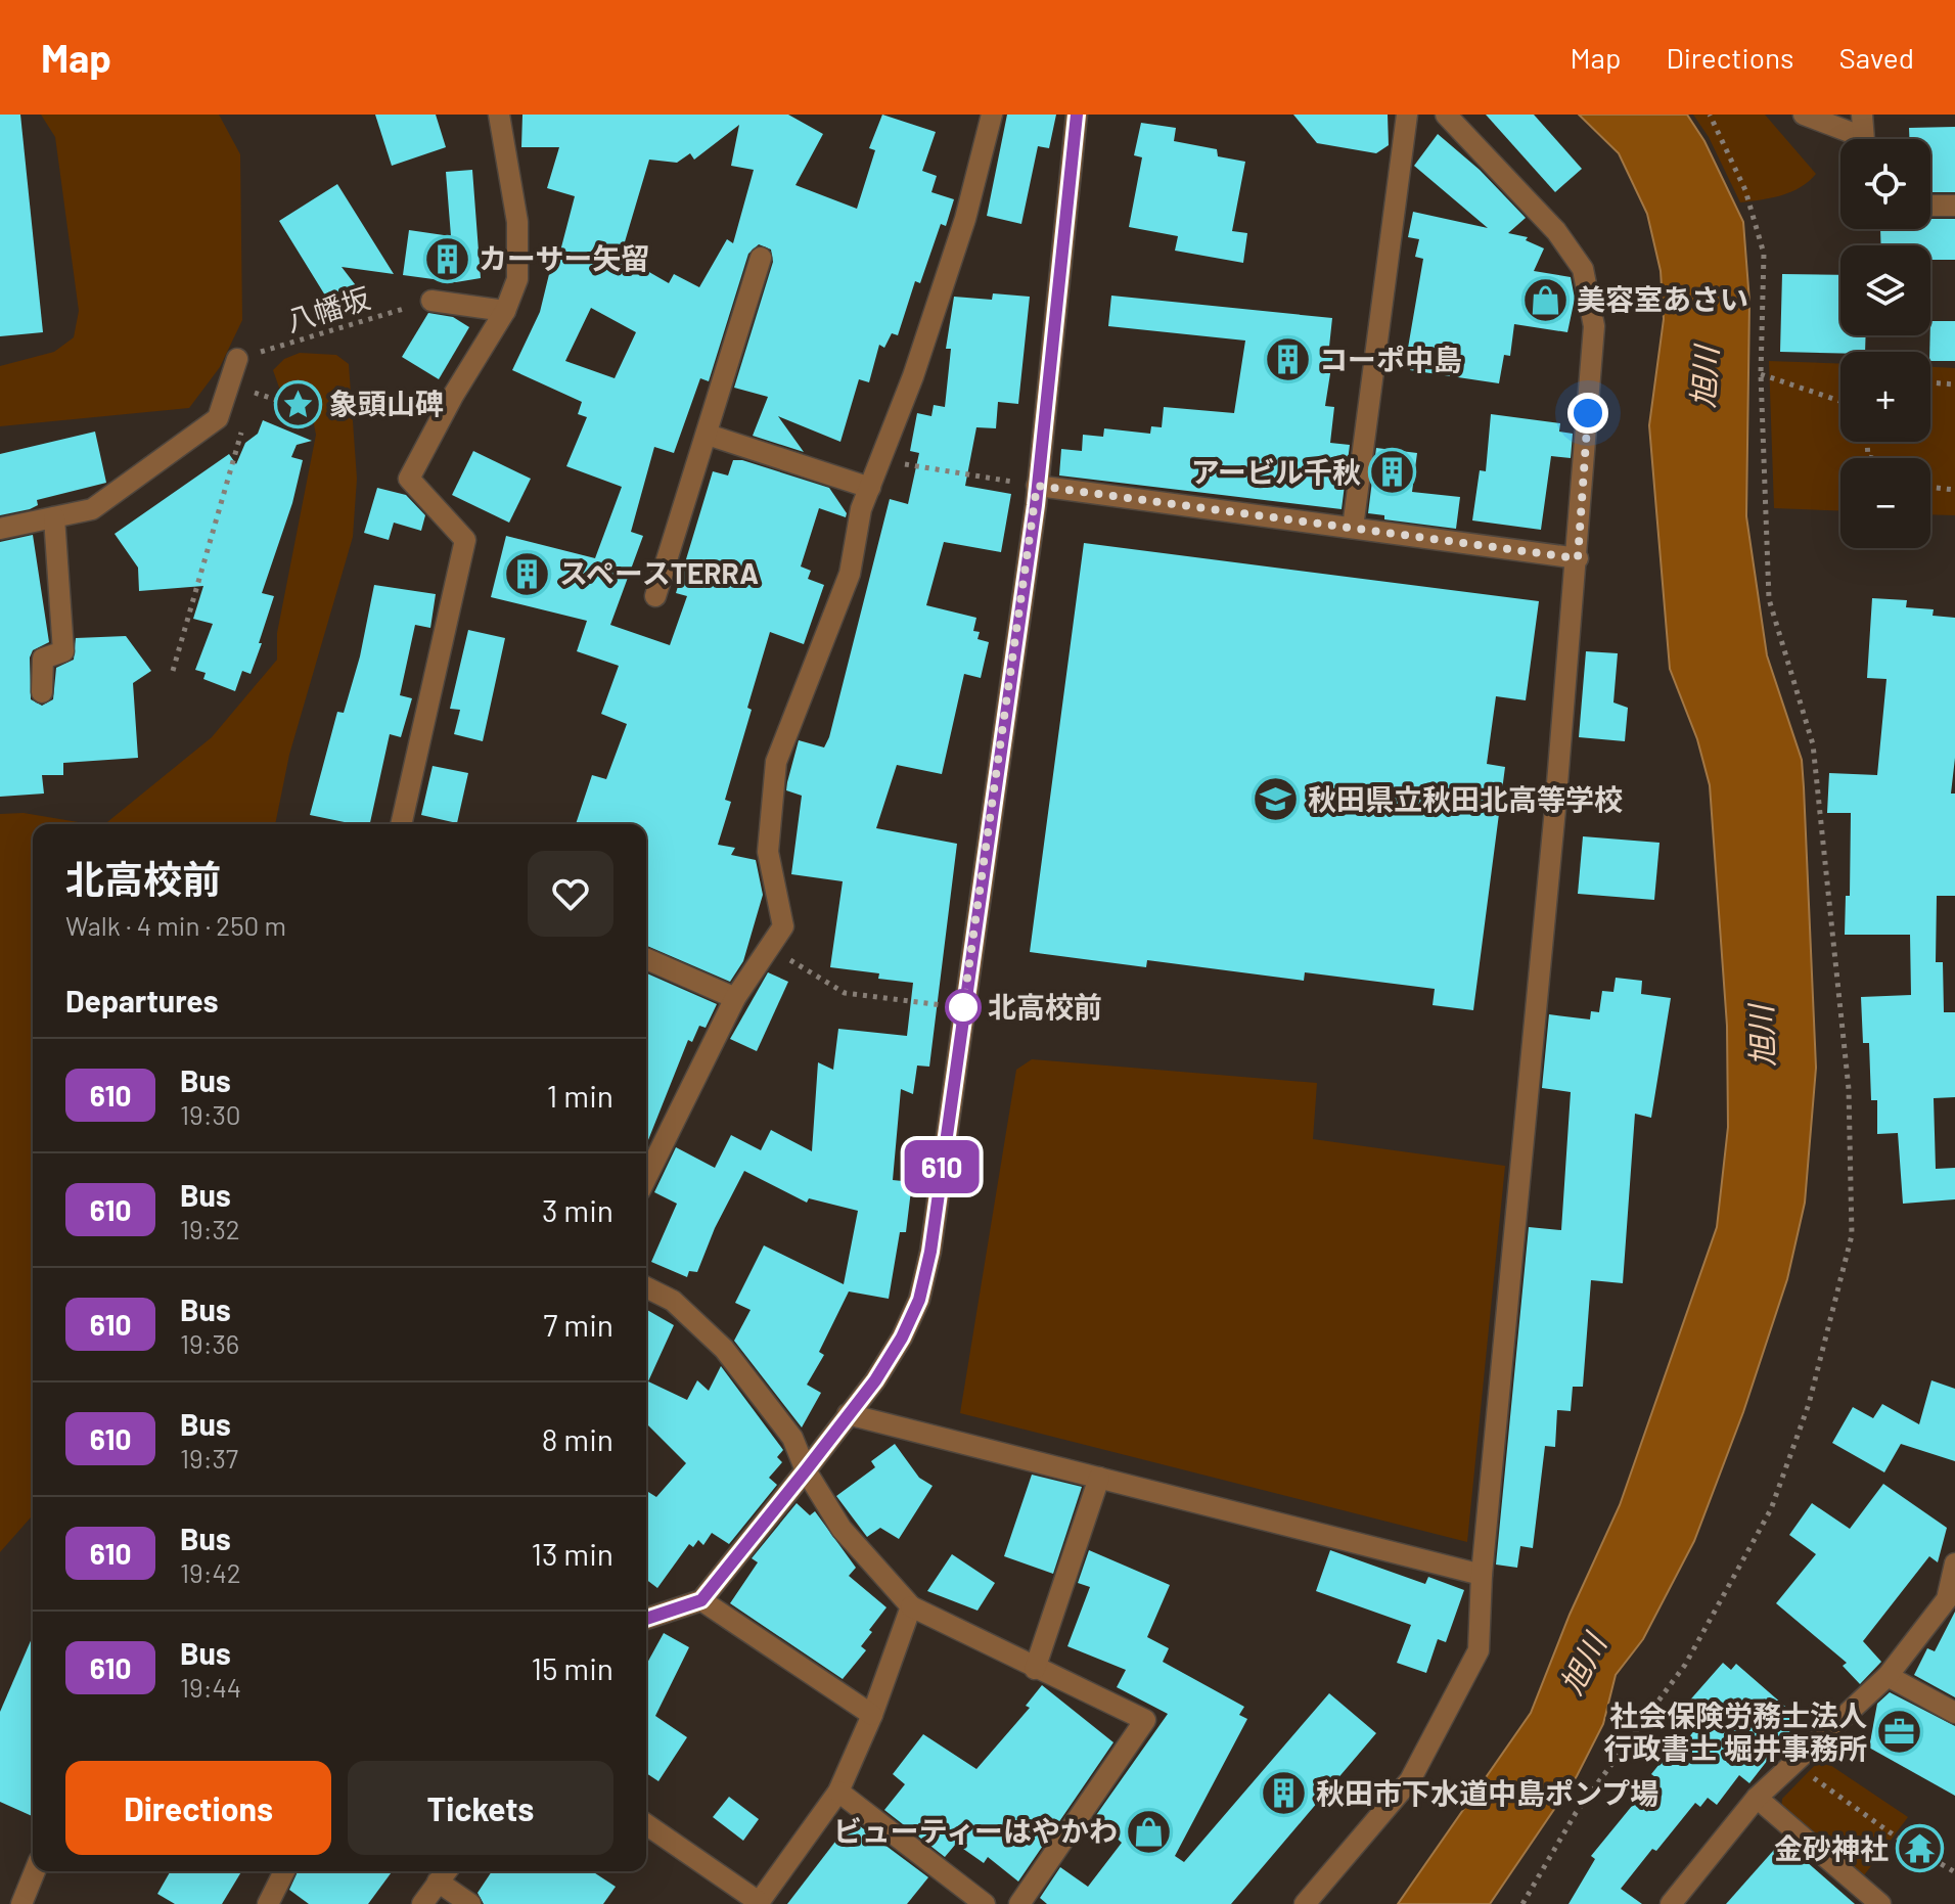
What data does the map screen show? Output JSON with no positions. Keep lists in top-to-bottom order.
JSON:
{
  "streets": {
    "path": ["八幡坂"]
  },
  "water": ["旭川"],
  "places": {
    "building": [
      "カーサー矢留",
      "コーポ中島",
      "アービル千秋",
      "スペースTERRA",
      "秋田市下水道中島ポンプ場"
    ],
    "shop": ["美容室あさい", "ビューティーはやかわ"],
    "place": ["象頭山碑"],
    "school or university": ["秋田県立秋田北高等学校"],
    "other": ["北高校前"],
    "office": ["社会保険労務士法人 行政書士 堀井事務所"],
    "temple": ["金砂神社"]
  },
  "lines": ["bus line 610"],
  "page": {
    "header": "Map",
    "nav": ["Map", "Directions", "Saved"],
    "on_map": "610",
    "map_buttons": ["+", "−"],
    "heading": [
      ["北高校前", "Walk · 4 min · 250 m"],
      "Departures"
    ],
    "list": [
      {
        "mark": "610",
        "name": "Bus",
        "note": "19:30",
        "value": "1 min"
      },
      {
        "mark": "610",
        "name": "Bus",
        "note": "19:32",
        "value": "3 min"
      },
      {
        "mark": "610",
        "name": "Bus",
        "note": "19:36",
        "value": "7 min"
      },
      {
        "mark": "610",
        "name": "Bus",
        "note": "19:37",
        "value": "8 min"
      },
      {
        "mark": "610",
        "name": "Bus",
        "note": "19:42",
        "value": "13 min"
      },
      {
        "mark": "610",
        "name": "Bus",
        "note": "19:44",
        "value": "15 min"
      }
    ],
    "buttons": ["Directions", "Tickets"]
  }
}
